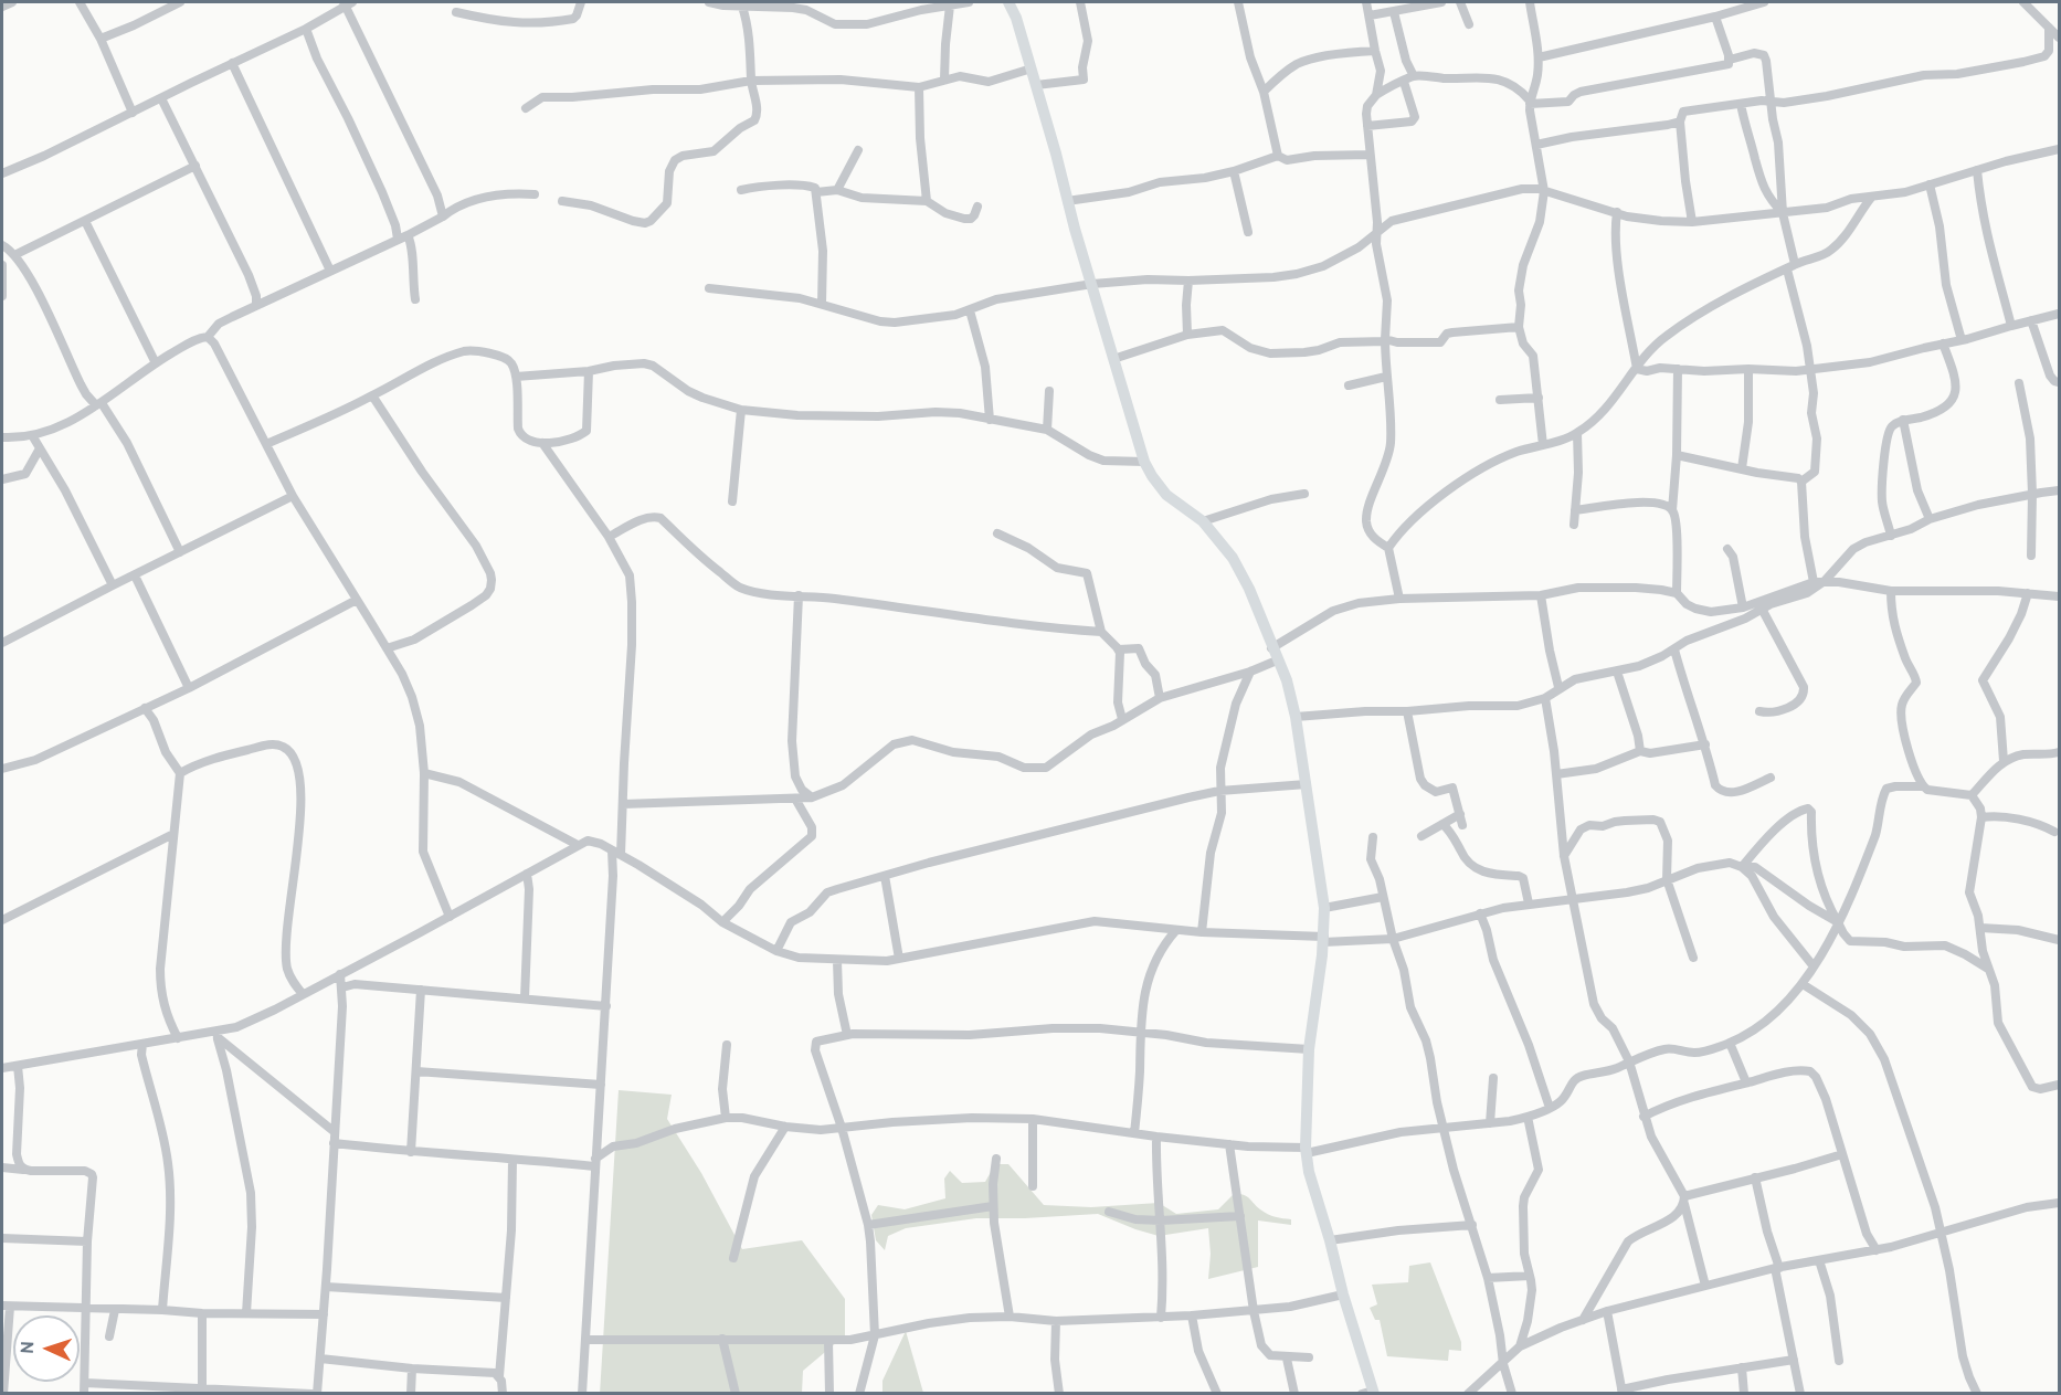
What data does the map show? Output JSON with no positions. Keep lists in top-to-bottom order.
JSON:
{
  "north": "left"
}
